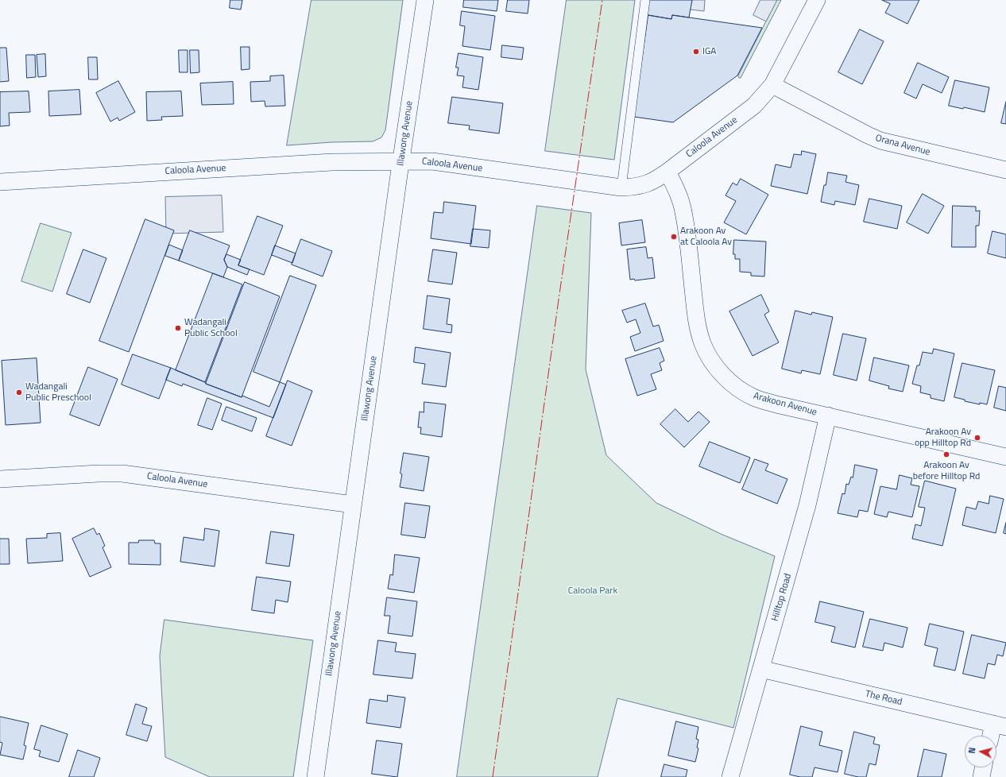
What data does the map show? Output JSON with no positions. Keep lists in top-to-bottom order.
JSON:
{
  "streets": {
    "street": [
      "Illawong Avenue",
      "Caloola Avenue",
      "Orana Avenue",
      "Arakoon Avenue",
      "Hilltop Road",
      "The Road"
    ]
  },
  "crossings": [
    ["Illawong Avenue", "Caloola Avenue"],
    ["Caloola Avenue", "Orana Avenue"],
    ["Caloola Avenue", "Arakoon Avenue"],
    ["Arakoon Avenue", "Hilltop Road"],
    ["Hilltop Road", "The Road"]
  ],
  "parks": ["Caloola Park"],
  "places": [
    "IGA",
    "Arakoon Av at Caloola Av",
    "Wadangali Public School",
    "Wadangali Public Preschool",
    "Arakoon Av opp Hilltop Rd",
    "Arakoon Av before Hilltop Rd"
  ],
  "north": "left"
}
